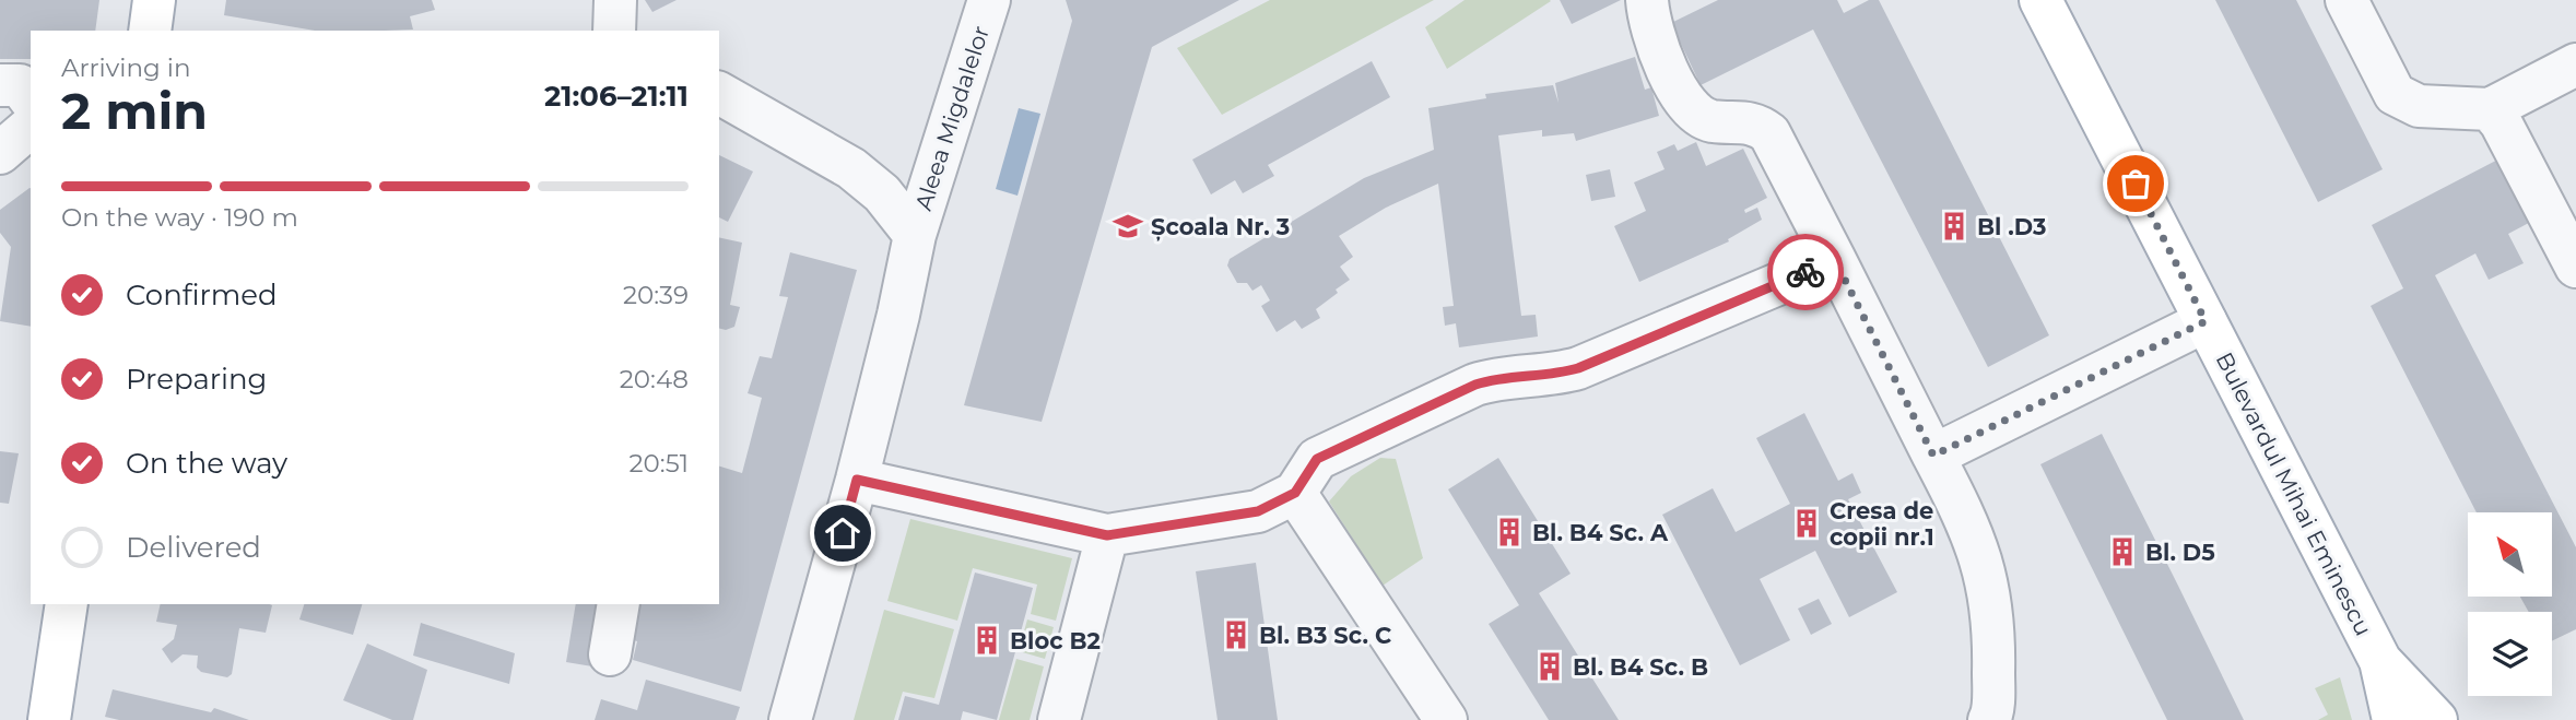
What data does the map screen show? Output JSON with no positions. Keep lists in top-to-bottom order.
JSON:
{
  "streets": {
    "main road": ["Bulevardul Mihai Eminescu"],
    "street": ["Aleea Migdalelor"]
  },
  "places": {
    "school or university": ["Școala Nr. 3"],
    "building": [
      "Bl .D3",
      "Cresa de copii nr.1",
      "Bl. B4 Sc. A",
      "Bl. D5",
      "Bl. B3 Sc. C",
      "Bloc B2",
      "Bl. B4 Sc. B"
    ]
  },
  "north": "top left",
  "page": {
    "heading": ["2 min", "Arriving in", "21:06–21:11"],
    "bar": "On the way · 190 m",
    "list": [
      ["Confirmed", "20:39"],
      ["Preparing", "20:48"],
      ["On the way", "20:51"],
      "Delivered"
    ]
  }
}
